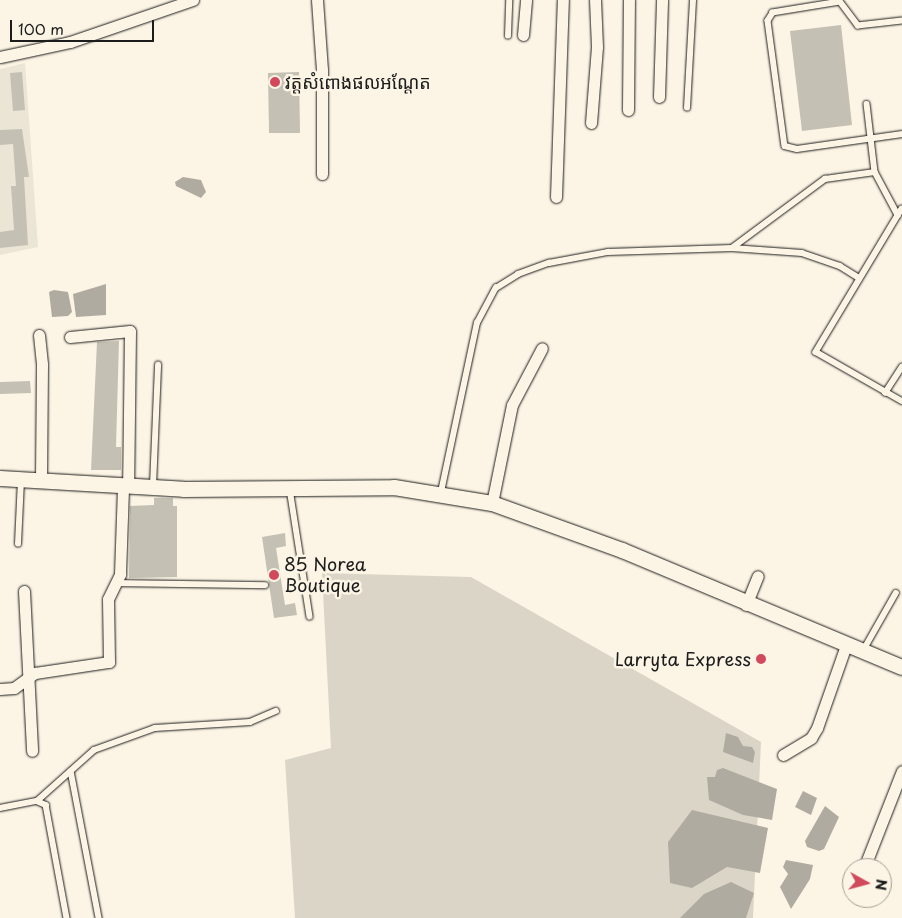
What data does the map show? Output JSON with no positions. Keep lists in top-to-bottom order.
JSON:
{
  "places": ["វត្តសំពោងផលអណ្តែត", "85 Norea Boutique", "Larryta Express"],
  "scale_bar": "100 m",
  "north": "right"
}
